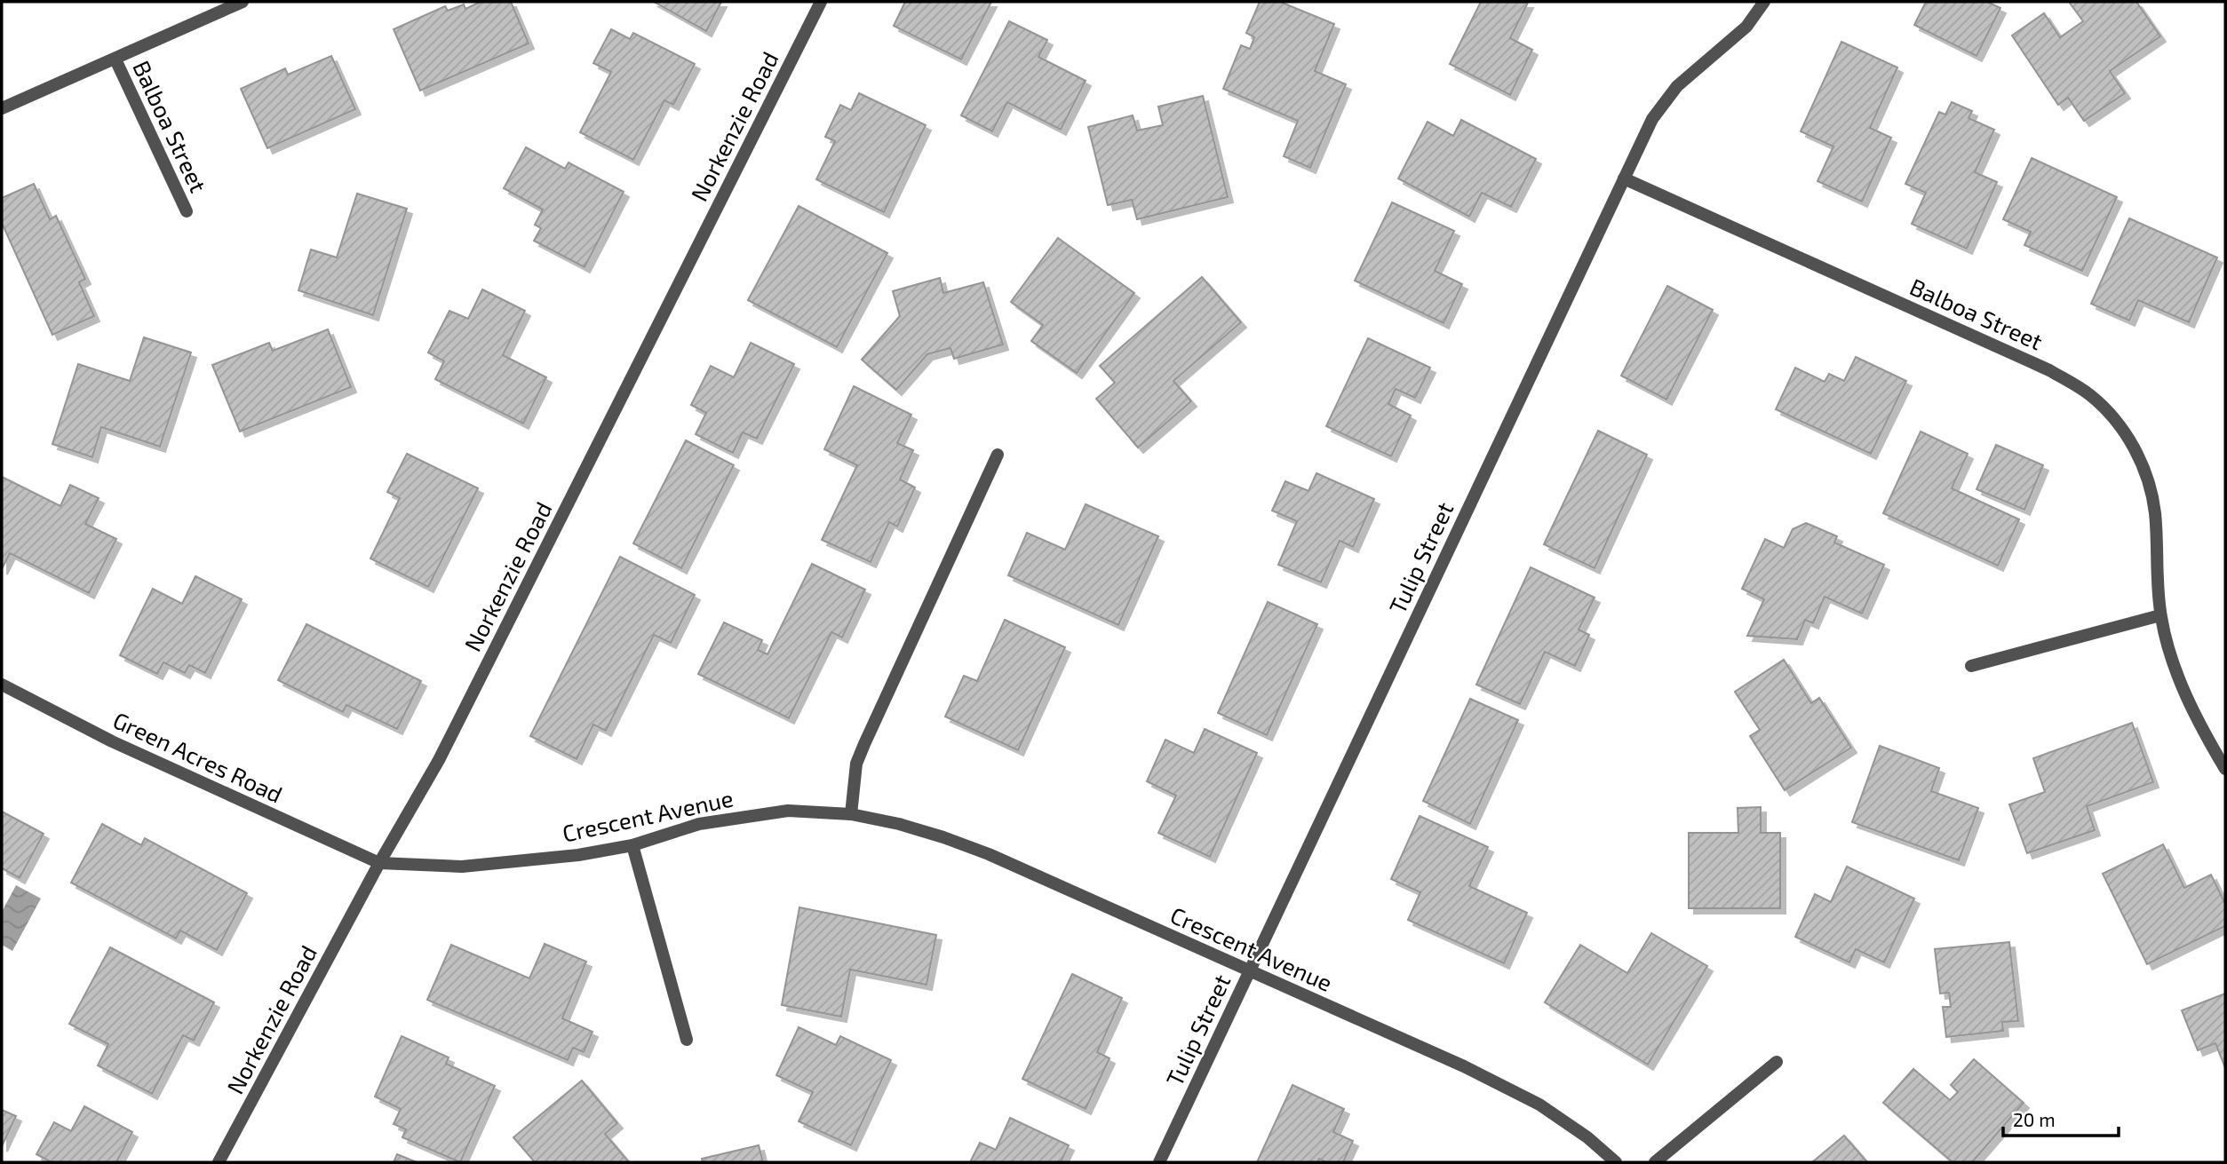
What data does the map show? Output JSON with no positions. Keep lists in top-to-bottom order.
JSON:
{
  "streets": {
    "street": [
      "Balboa Street",
      "Norkenzie Road",
      "Tulip Street",
      "Green Acres Road",
      "Crescent Avenue"
    ]
  },
  "crossings": [
    ["Balboa Street", "Tulip Street"],
    ["Norkenzie Road", "Green Acres Road"],
    ["Norkenzie Road", "Crescent Avenue"],
    ["Tulip Street", "Crescent Avenue"],
    ["Green Acres Road", "Crescent Avenue"]
  ],
  "scale_bar": "20 m"
}
